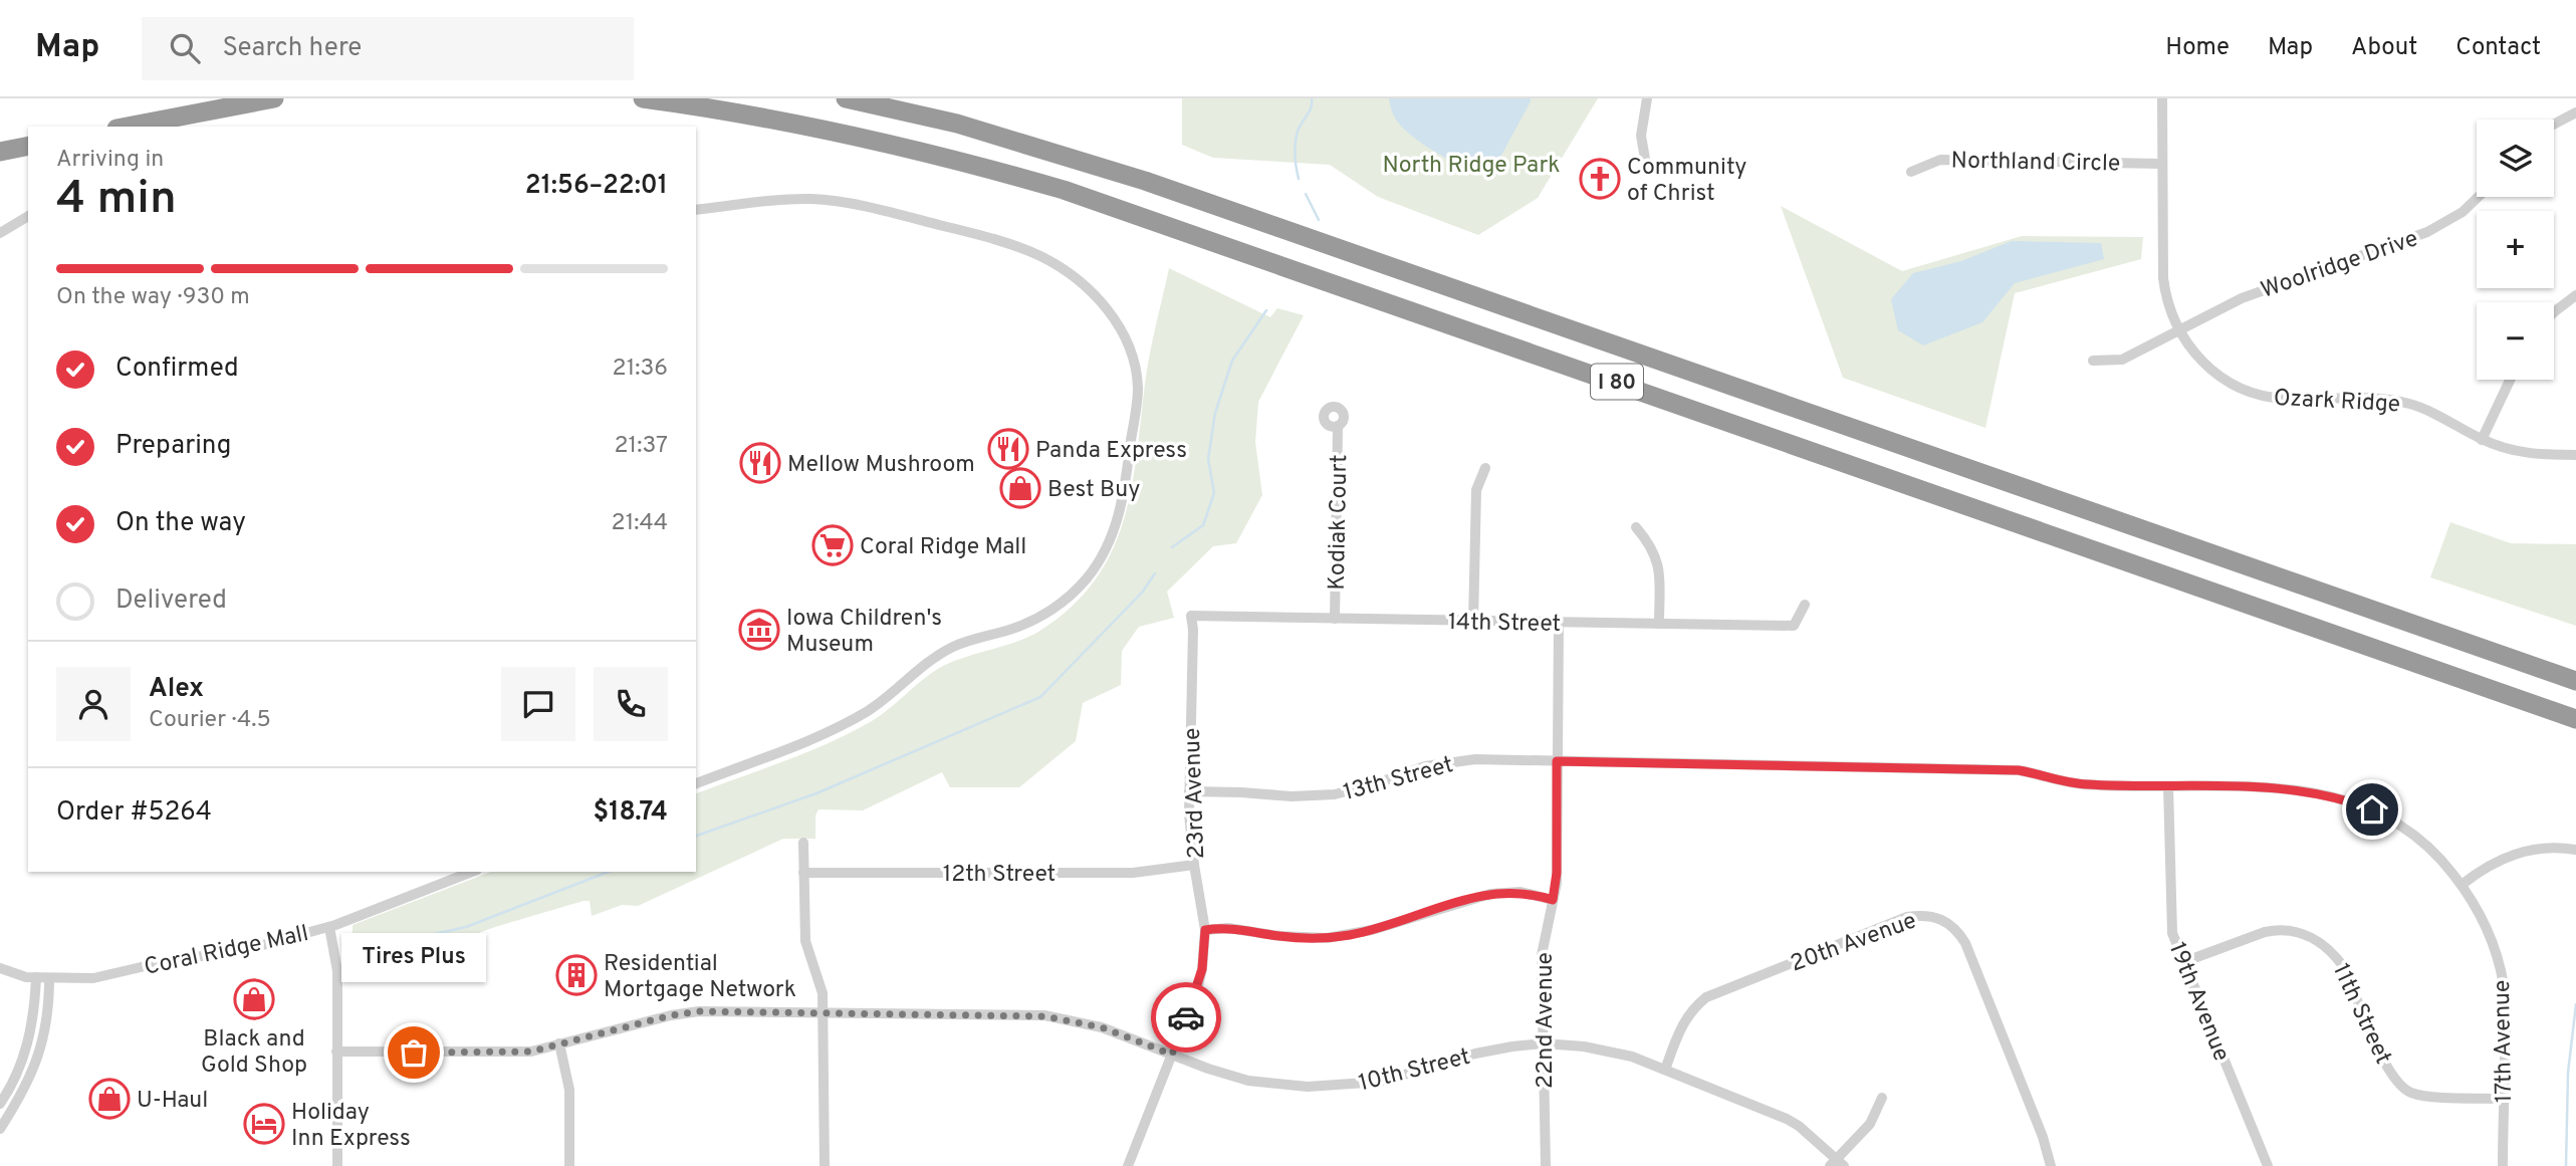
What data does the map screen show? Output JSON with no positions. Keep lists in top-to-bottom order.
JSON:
{
  "streets": {
    "highway": ["I 80"],
    "street": [
      "Northland Circle",
      "Woolridge Drive",
      "Ozark Ridge",
      "Kodiak Court",
      "14th Street",
      "13th Street",
      "23rd Avenue",
      "12th Street",
      "20th Avenue",
      "Coral Ridge Mall",
      "19th Avenue",
      "11th Street",
      "22nd Avenue",
      "17th Avenue",
      "10th Street"
    ]
  },
  "crossings": [
    ["Northland Circle", "Ozark Ridge"],
    ["Woolridge Drive", "Ozark Ridge"],
    ["Kodiak Court", "14th Street"],
    ["14th Street", "23rd Avenue"],
    ["14th Street", "22nd Avenue"],
    ["13th Street", "23rd Avenue"],
    ["13th Street", "19th Avenue"],
    ["13th Street", "22nd Avenue"],
    ["13th Street", "17th Avenue"],
    ["23rd Avenue", "12th Street"],
    ["23rd Avenue", "10th Street"],
    ["20th Avenue", "10th Street"],
    ["19th Avenue", "11th Street"],
    ["11th Street", "17th Avenue"],
    ["22nd Avenue", "10th Street"]
  ],
  "parks": ["North Ridge Park"],
  "places": {
    "church": ["Community of Christ"],
    "restaurant": ["Panda Express", "Mellow Mushroom"],
    "shop": ["Best Buy", "Black and Gold Shop", "U-Haul"],
    "supermarket": ["Coral Ridge Mall"],
    "museum": ["Iowa Children's Museum"],
    "building": ["Residential Mortgage Network"],
    "other": ["Tires Plus"],
    "hotel": ["Holiday Inn Express"]
  },
  "page": {
    "header": "Map",
    "search": "Search here",
    "nav": [
      "Home",
      "Map",
      "About",
      "Contact"
    ],
    "map_buttons": ["+", "−"],
    "heading": ["4 min", "Arriving in", "21:56–22:01"],
    "panel": [
      "Alex",
      "Courier · 4.5",
      "Order #5264",
      "$18.74"
    ],
    "bar": "On the way · 930 m",
    "list": [
      ["Confirmed", "21:36"],
      ["Preparing", "21:37"],
      ["On the way", "21:44"],
      "Delivered"
    ],
    "bubble": "Tires Plus"
  }
}
